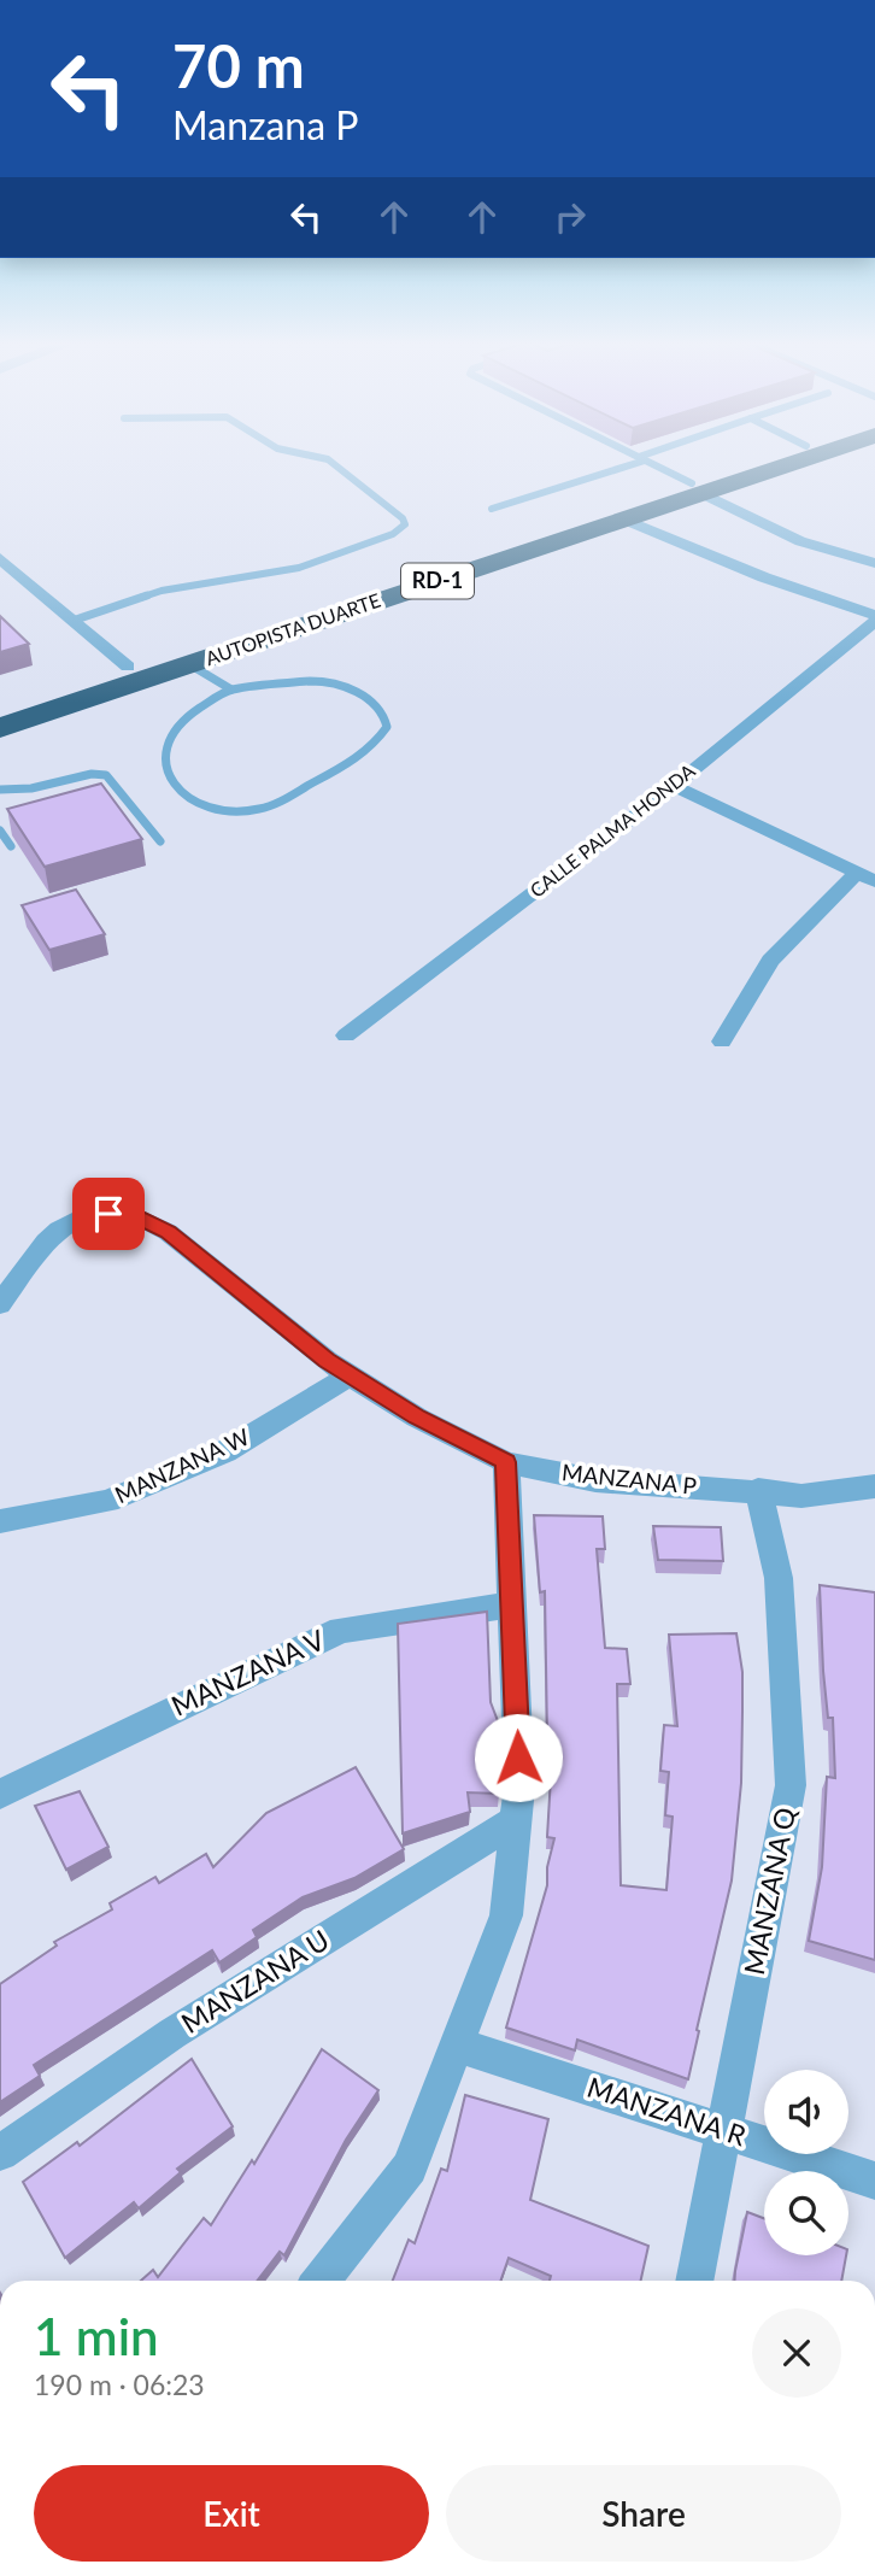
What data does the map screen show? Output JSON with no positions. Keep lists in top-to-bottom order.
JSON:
{
  "streets": {
    "highway": ["RD-1", "AUTOPISTA DUARTE"],
    "street": [
      "CALLE PALMA HONDA",
      "MANZANA W",
      "MANZANA P",
      "MANZANA V",
      "MANZANA Q",
      "MANZANA U",
      "MANZANA R"
    ]
  },
  "crossings": [
    ["MANZANA W", "MANZANA P"],
    ["MANZANA P", "MANZANA Q"],
    ["MANZANA Q", "MANZANA R"]
  ],
  "page": {
    "turn": ["70 m", "Manzana P"],
    "heading": ["1 min", "190 m · 06:23"],
    "buttons": ["Exit", "Share"]
  }
}
